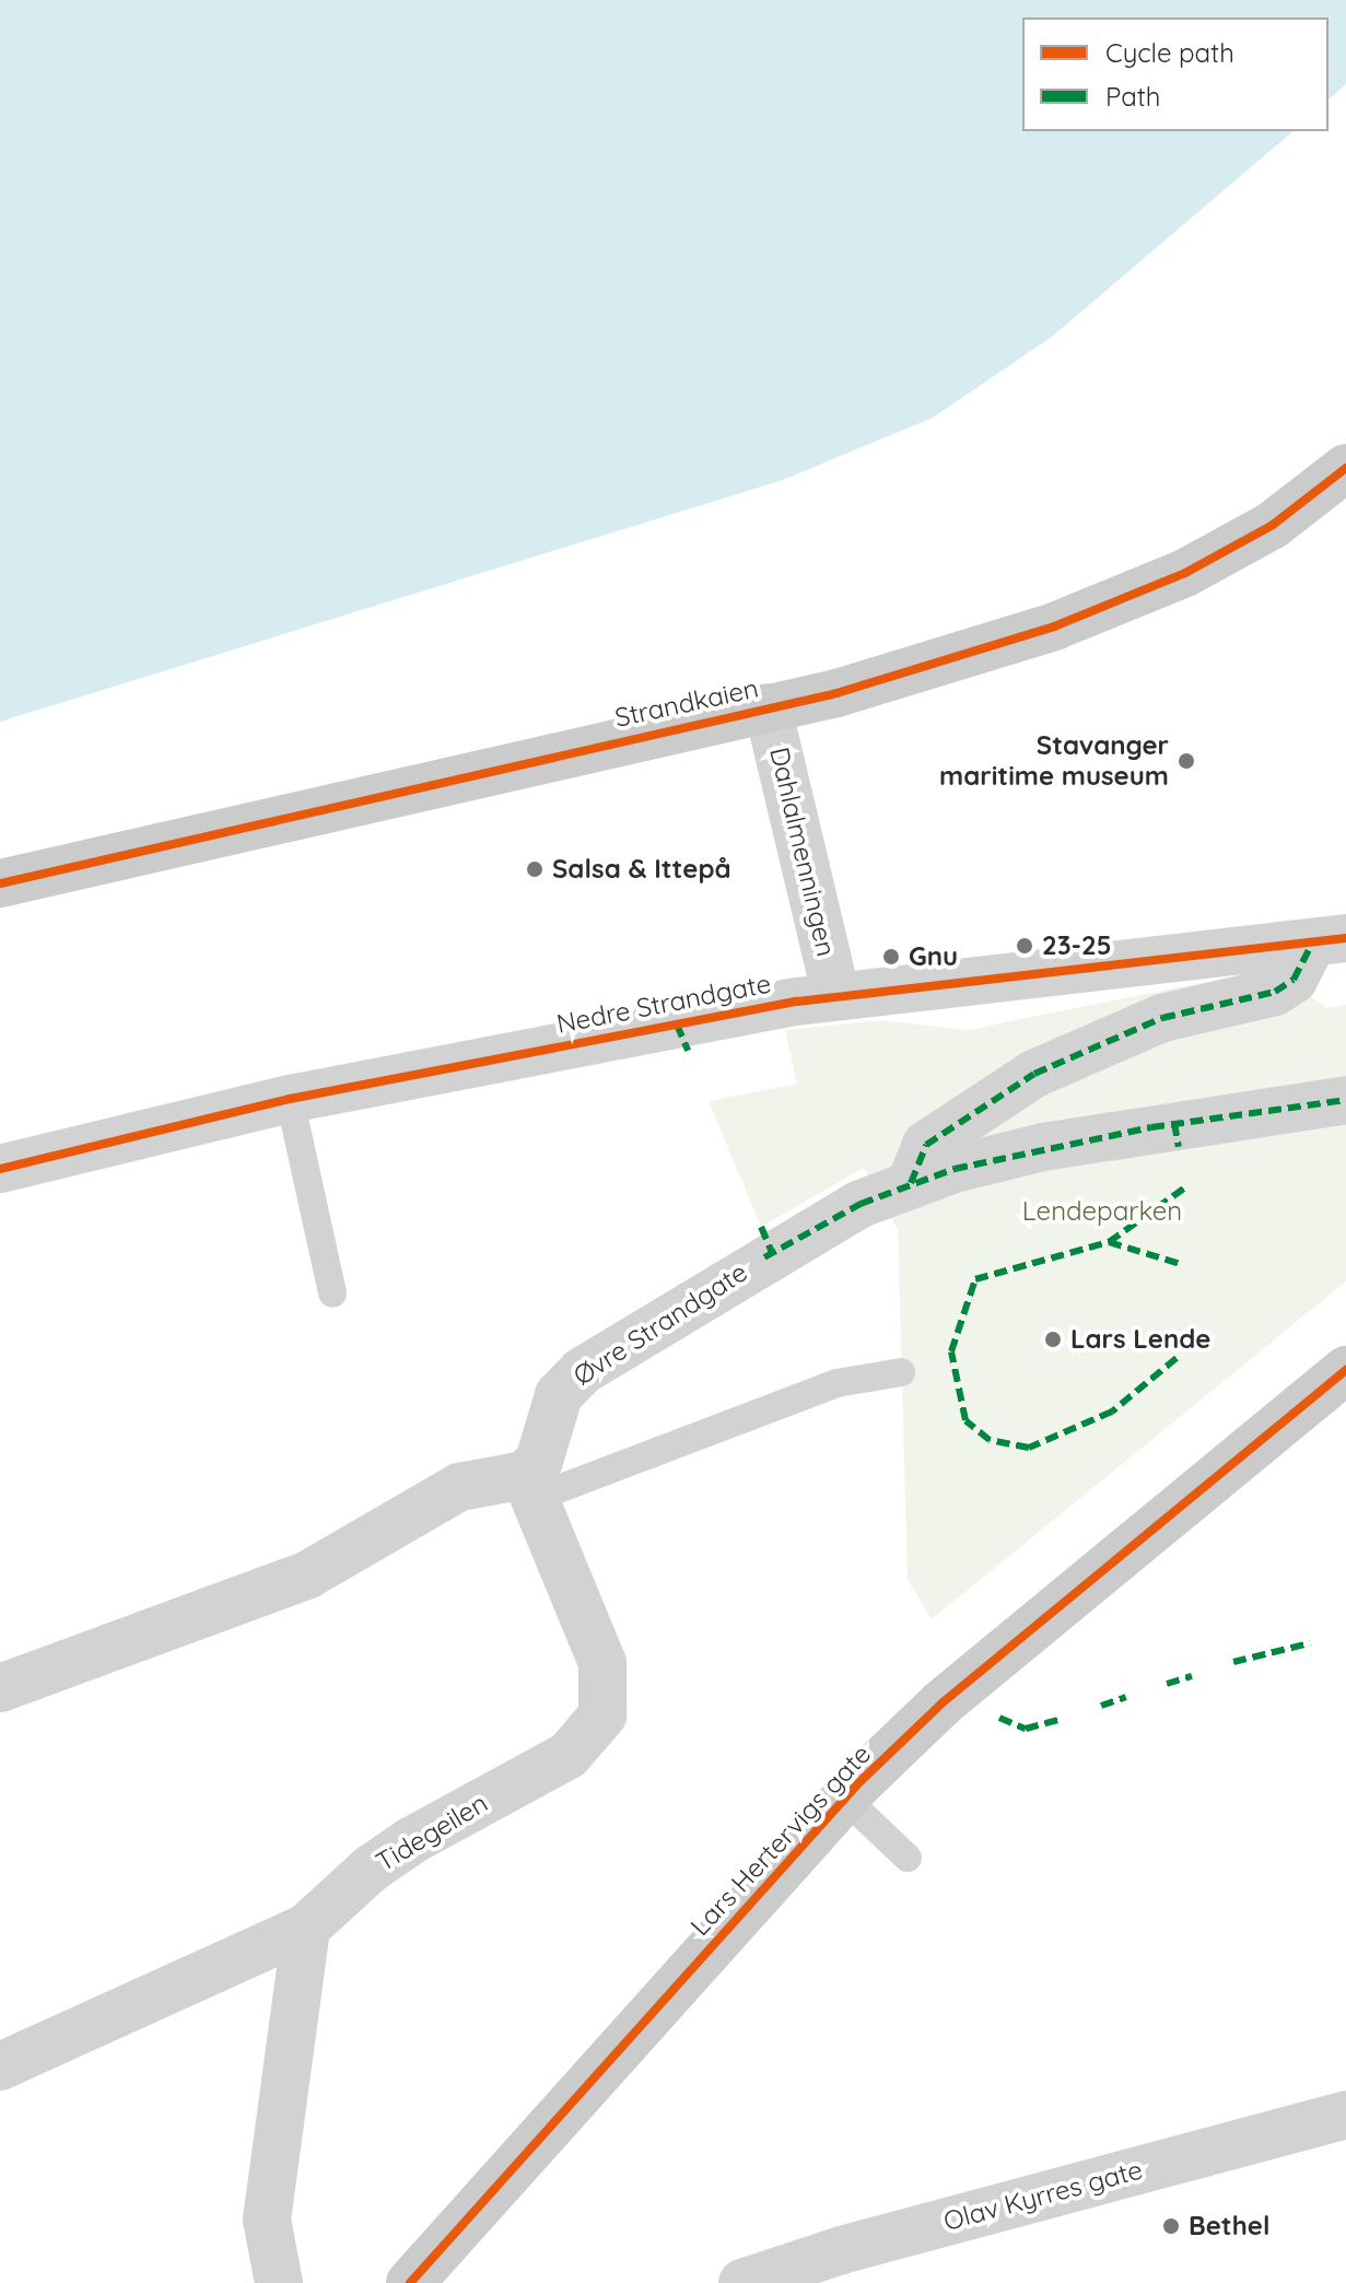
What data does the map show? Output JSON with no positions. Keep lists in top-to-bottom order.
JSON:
{
  "streets": {
    "street": [
      "Strandkaien",
      "Dahlalmenningen",
      "Nedre Strandgate",
      "Øvre Strandgate",
      "Tidegeilen",
      "Lars Hertervigs gate",
      "Olav Kyrres gate"
    ]
  },
  "crossings": [
    ["Strandkaien", "Dahlalmenningen"],
    ["Dahlalmenningen", "Nedre Strandgate"],
    ["Øvre Strandgate", "Tidegeilen"]
  ],
  "parks": ["Lendeparken"],
  "places": [
    "Stavanger maritime museum",
    "Salsa & Ittepå",
    "23-25",
    "Gnu",
    "Lars Lende",
    "Bethel"
  ],
  "legend": ["Cycle path", "Path"]
}
